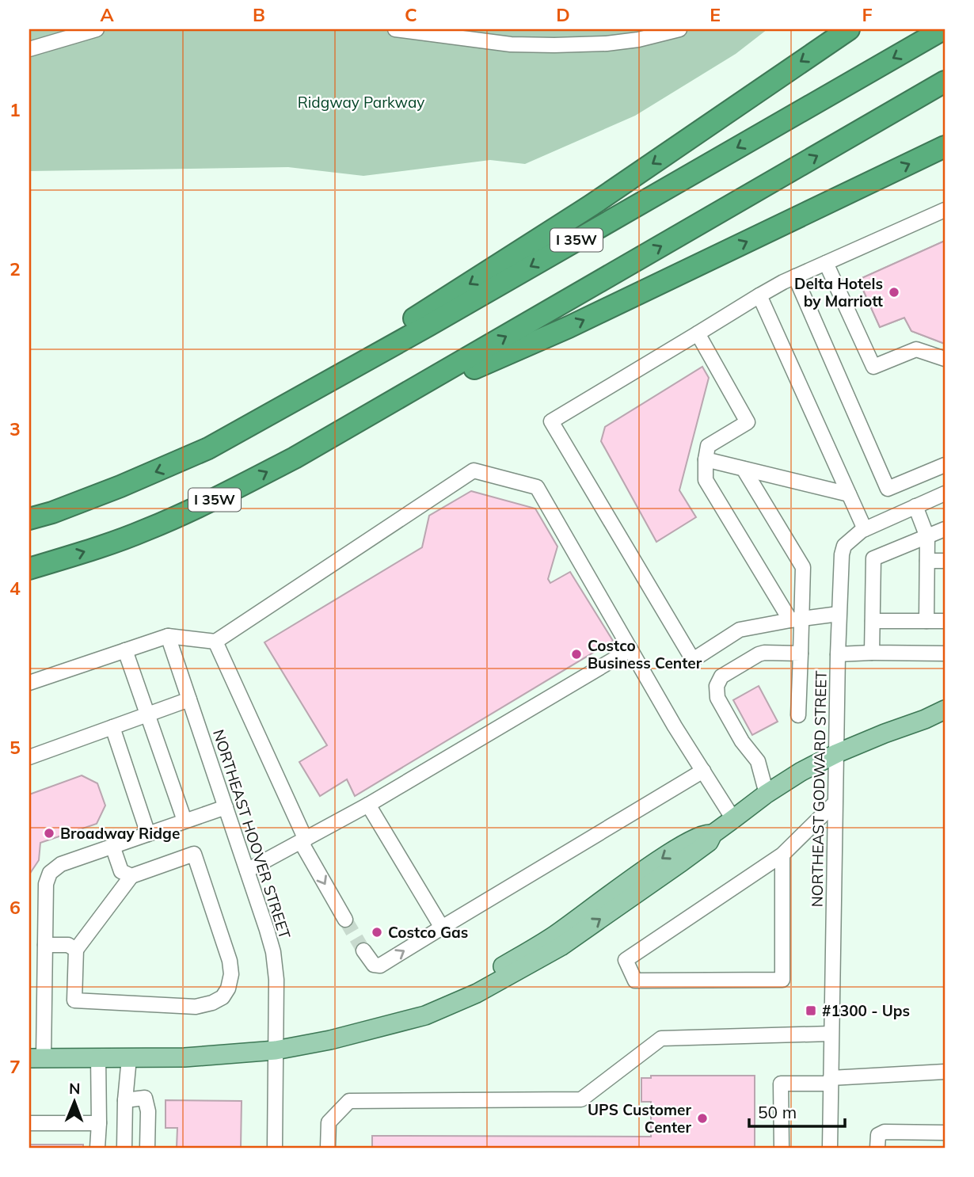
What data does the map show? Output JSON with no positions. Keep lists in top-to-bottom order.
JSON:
{
  "streets": {
    "highway": ["I 35W"],
    "street": ["NORTHEAST GODWARD STREET", "NORTHEAST HOOVER STREET"]
  },
  "parks": ["Ridgway Parkway"],
  "places": {
    "other": [
      "Delta Hotels by Marriott",
      "Costco Business Center",
      "Broadway Ridge",
      "Costco Gas",
      "UPS Customer Center"
    ],
    "transit": ["#1300 - Ups"]
  },
  "scale_bar": "50 m",
  "north": "top",
  "grid": {
    "columns": [
      "A",
      "B",
      "C",
      "D",
      "E",
      "F"
    ],
    "rows": [
      "1",
      "2",
      "3",
      "4",
      "5",
      "6",
      "7"
    ]
  }
}
